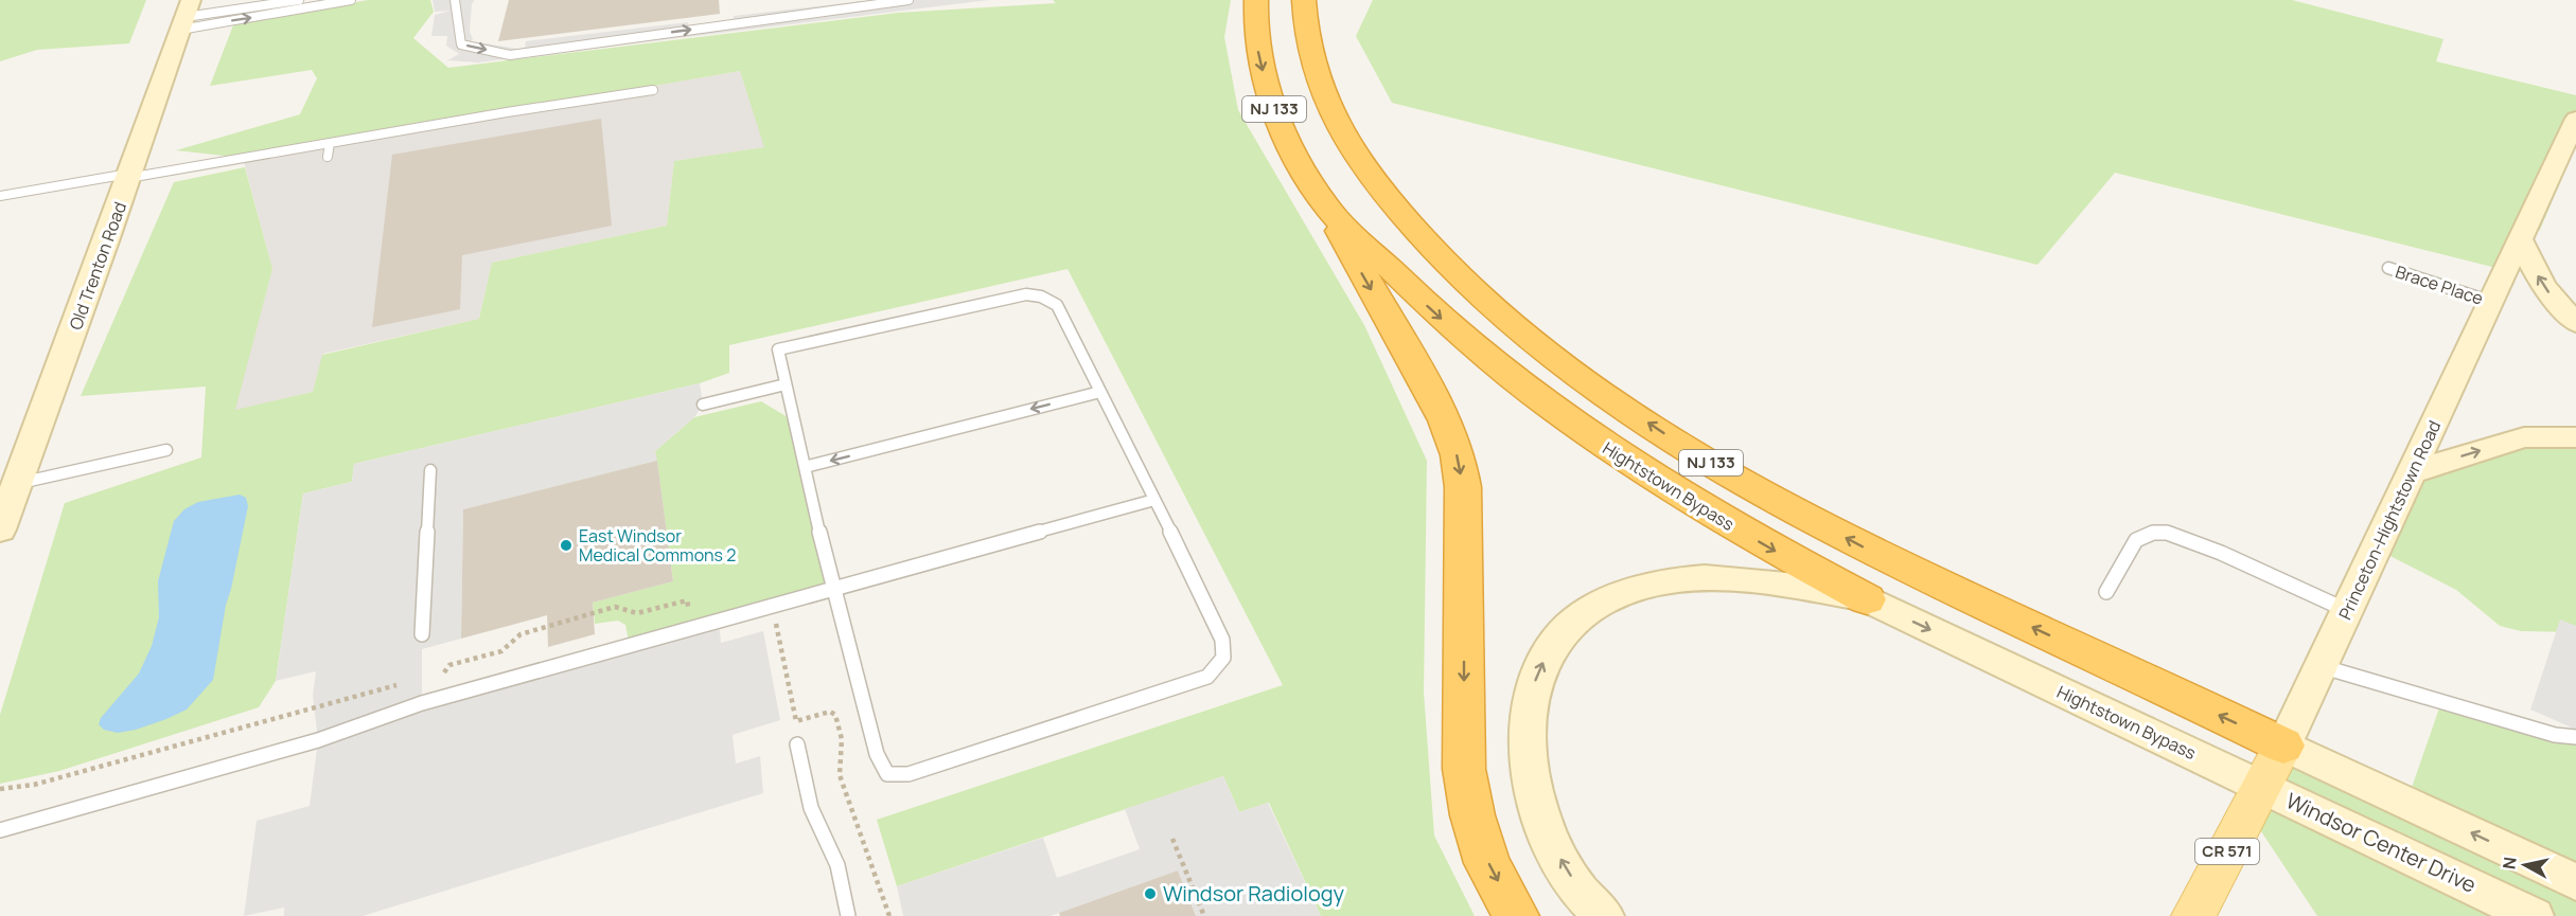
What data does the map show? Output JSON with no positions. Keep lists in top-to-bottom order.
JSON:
{
  "streets": {
    "highway": ["NJ 133", "Hightstown Bypass"],
    "main road": [
      "Old Trenton Road",
      "Princeton-Hightstown Road",
      "Windsor Center Drive",
      "CR 571"
    ],
    "lane": ["Brace Place"]
  },
  "crossings": [
    ["NJ 133", "Princeton-Hightstown Road"],
    ["Brace Place", "Princeton-Hightstown Road"],
    ["Hightstown Bypass", "Princeton-Hightstown Road"],
    ["Hightstown Bypass", "Windsor Center Drive"],
    ["Princeton-Hightstown Road", "Windsor Center Drive"]
  ],
  "places": ["East Windsor Medical Commons 2", "Windsor Radiology"],
  "north": "left"
}
